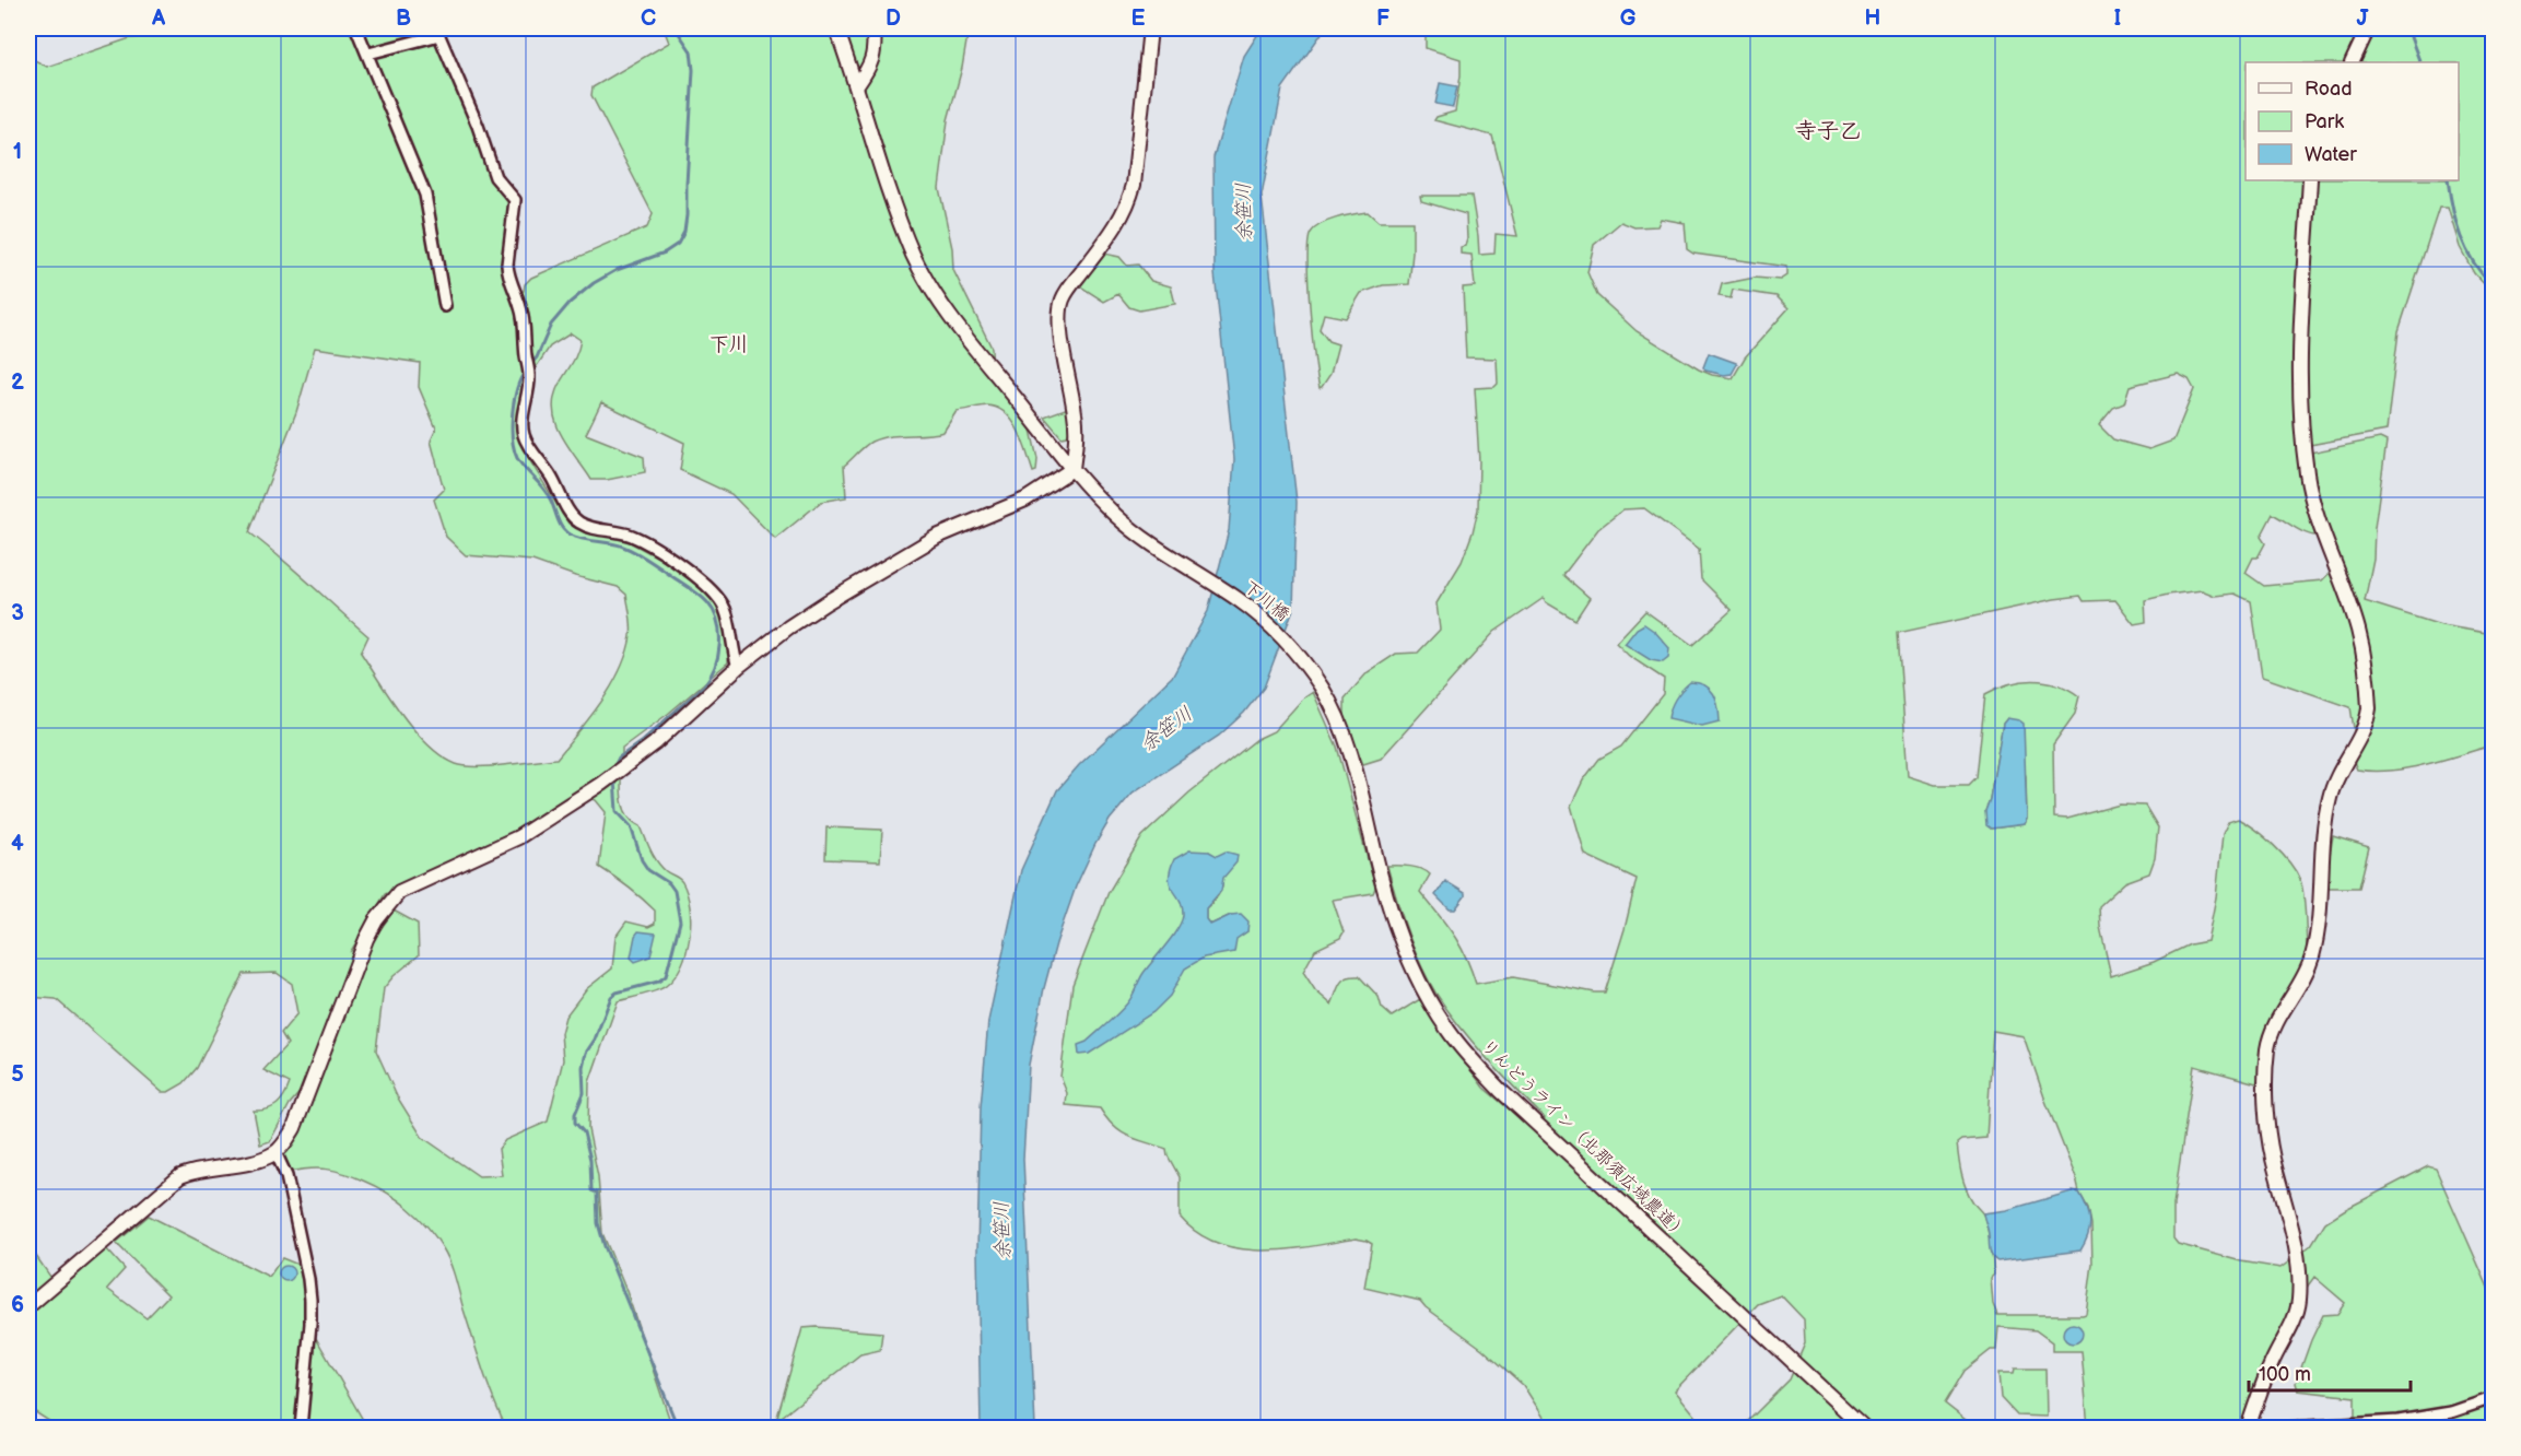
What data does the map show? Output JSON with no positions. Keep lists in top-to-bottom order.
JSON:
{
  "streets": {
    "street": ["下川橋", "りんどうライン（北那須広域農道）"]
  },
  "crossings": [
    ["下川橋", "りんどうライン（北那須広域農道）"]
  ],
  "districts": ["寺子乙", "下川"],
  "water": ["余笹川"],
  "legend": ["Road", "Park", "Water"],
  "scale_bar": "100 m",
  "grid": {
    "columns": [
      "A",
      "B",
      "C",
      "D",
      "E",
      "F",
      "G",
      "H",
      "I",
      "J"
    ],
    "rows": [
      "1",
      "2",
      "3",
      "4",
      "5",
      "6"
    ]
  }
}
